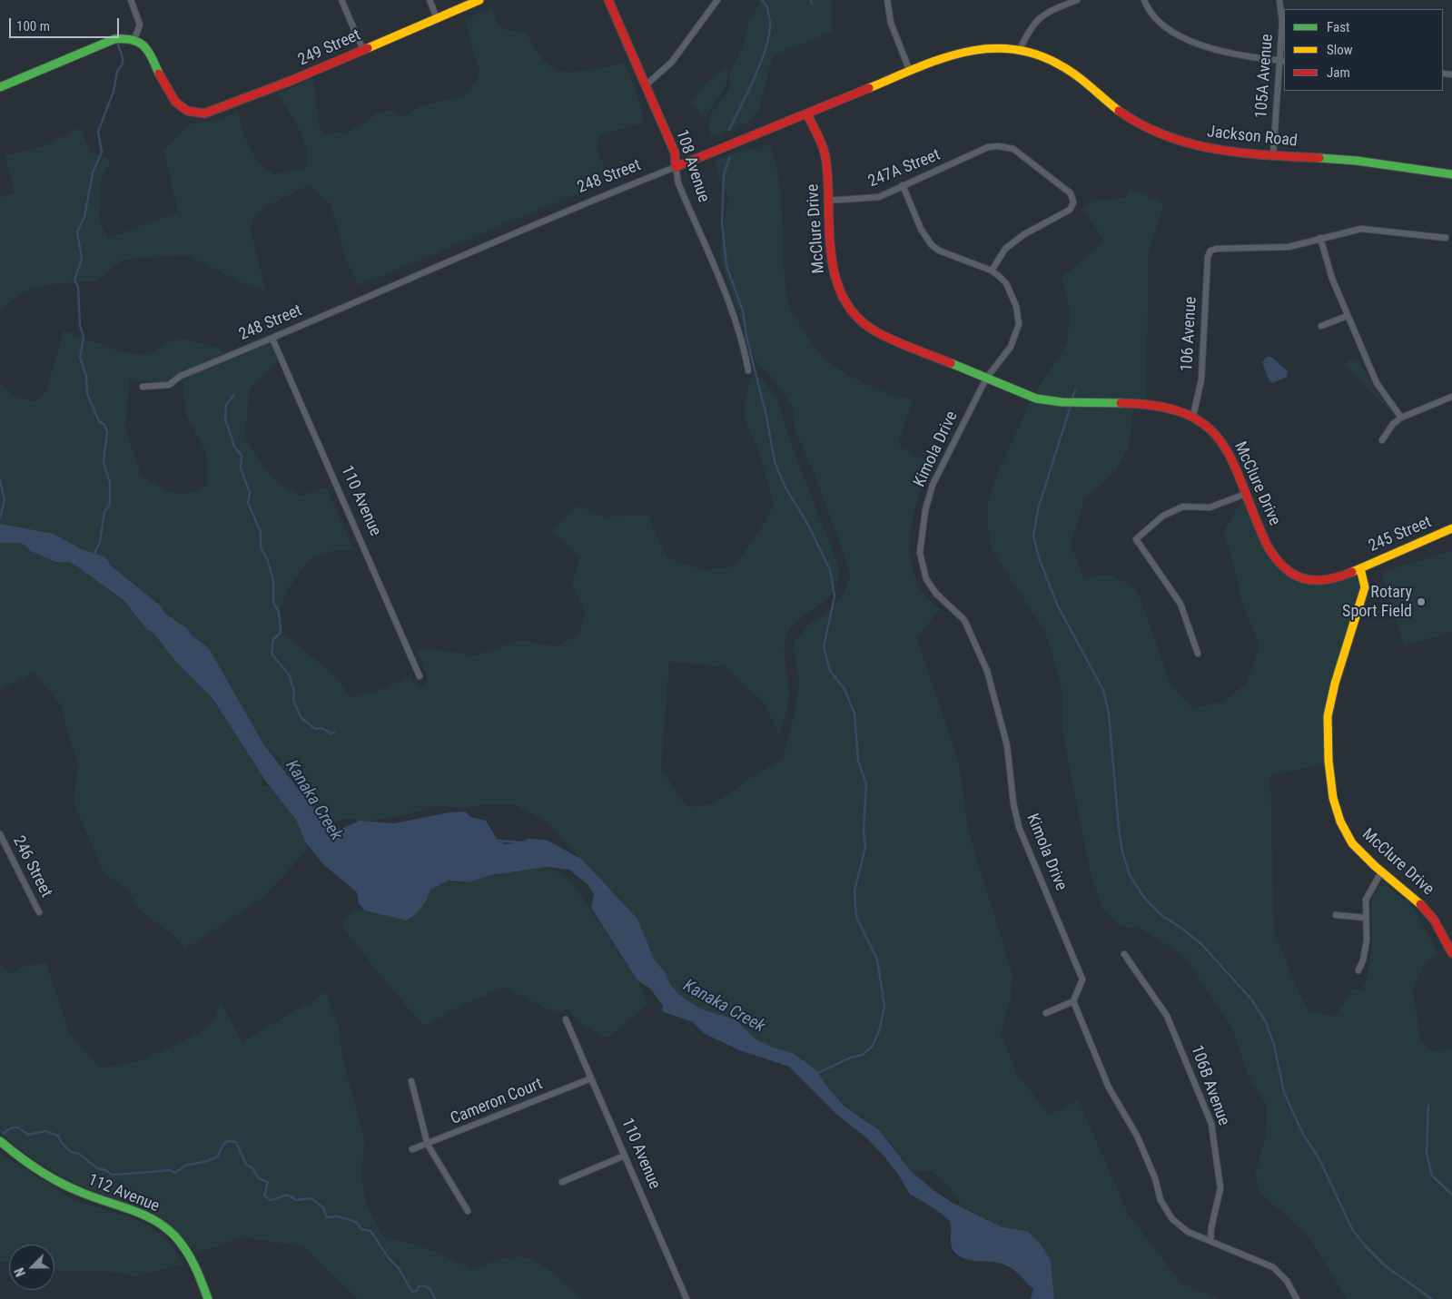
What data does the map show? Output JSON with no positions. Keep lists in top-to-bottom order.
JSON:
{
  "streets": {
    "main road": [
      "249 Street",
      "Jackson Road",
      "108 Avenue",
      "248 Street",
      "McClure Drive",
      "245 Street",
      "112 Avenue"
    ],
    "street": [
      "105A Avenue",
      "247A Street",
      "106 Avenue",
      "Kimola Drive",
      "110 Avenue",
      "246 Street",
      "106B Avenue",
      "Cameron Court"
    ]
  },
  "crossings": [
    ["105A Avenue", "Jackson Road"],
    ["Jackson Road", "248 Street"],
    ["108 Avenue", "248 Street"],
    ["247A Street", "McClure Drive"],
    ["247A Street", "Kimola Drive"],
    ["248 Street", "McClure Drive"],
    ["248 Street", "110 Avenue"],
    ["McClure Drive", "106 Avenue"],
    ["McClure Drive", "Kimola Drive"],
    ["McClure Drive", "245 Street"],
    ["110 Avenue", "Cameron Court"]
  ],
  "water": ["Kanaka Creek"],
  "places": ["Rotary Sport Field"],
  "legend": ["Fast", "Slow", "Jam"],
  "scale_bar": "100 m",
  "north": "bottom left"
}
